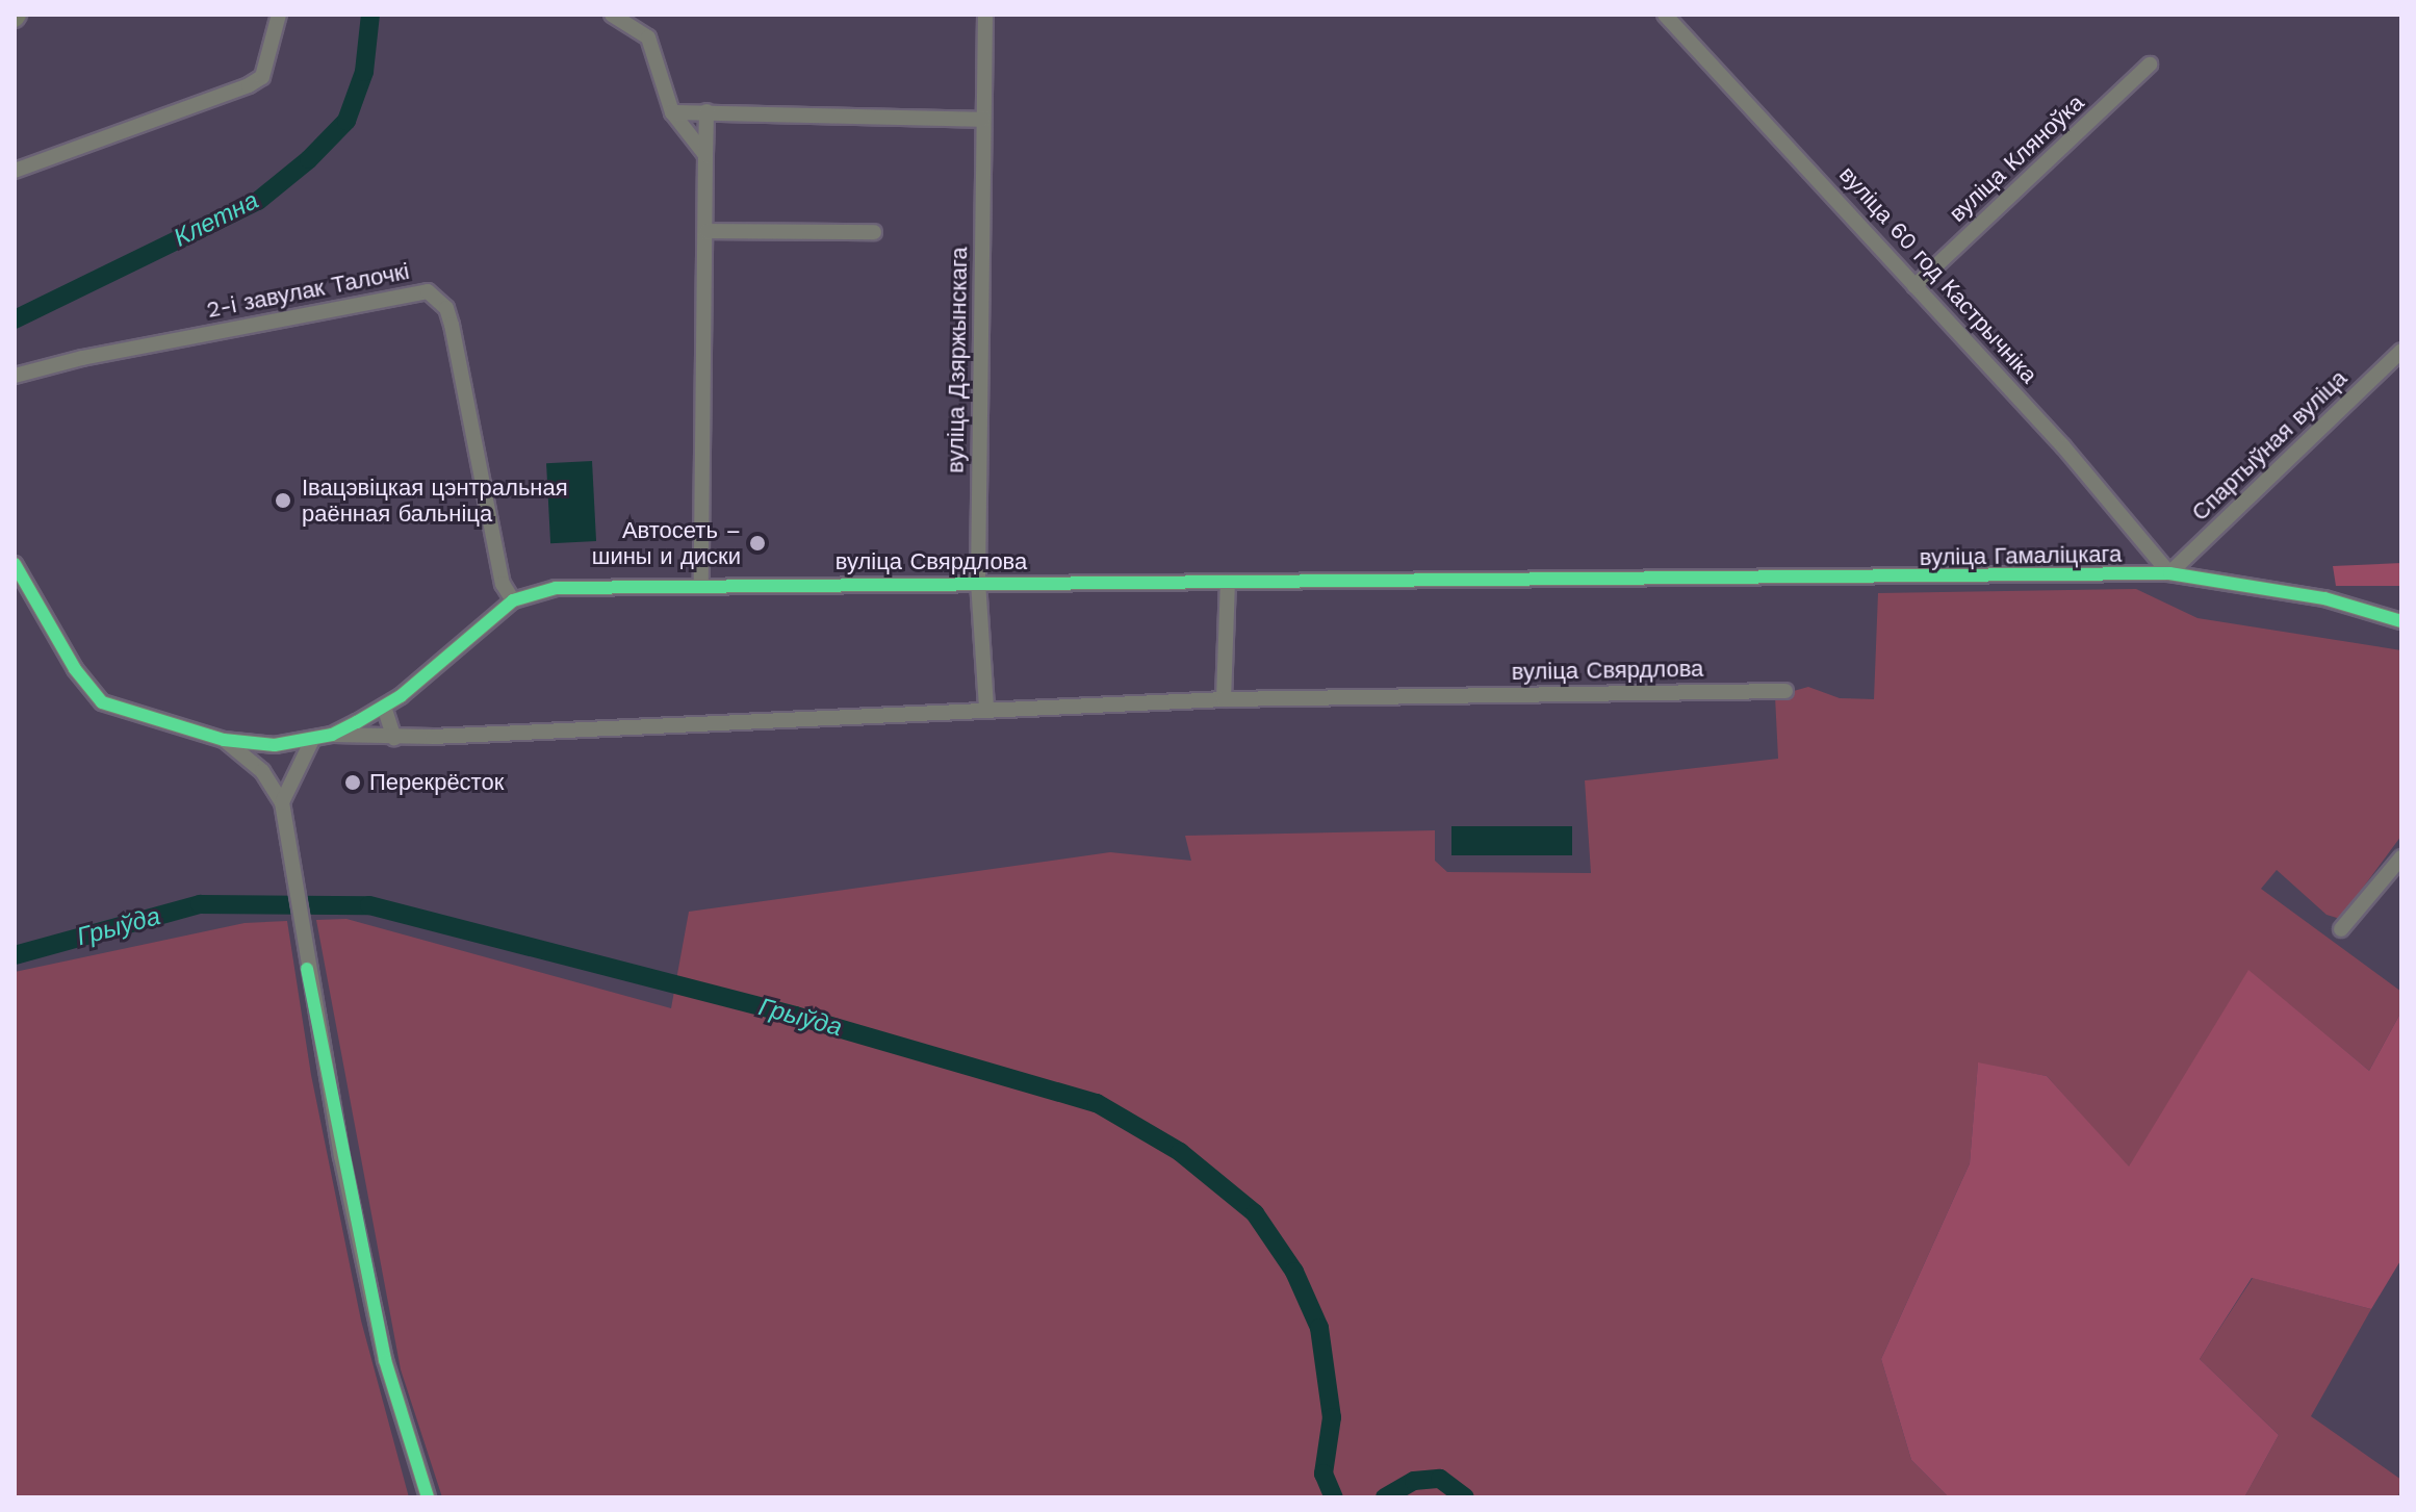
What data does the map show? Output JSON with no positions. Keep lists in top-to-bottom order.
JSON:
{
  "streets": {
    "street": [
      "вуліца Кляноўка",
      "вуліца 60 год Кастрычніка",
      "2-і завулак Талочкі",
      "вуліца Дзяржынскага",
      "Спартыўная вуліца",
      "вуліца Гамаліцкага",
      "вуліца Свярдлова"
    ]
  },
  "crossings": [
    ["вуліца Кляноўка", "вуліца 60 год Кастрычніка"],
    ["вуліца 60 год Кастрычніка", "Спартыўная вуліца"],
    ["вуліца 60 год Кастрычніка", "вуліца Гамаліцкага"],
    ["2-і завулак Талочкі", "вуліца Свярдлова"],
    ["вуліца Дзяржынскага", "вуліца Свярдлова"],
    ["Спартыўная вуліца", "вуліца Гамаліцкага"],
    ["вуліца Гамаліцкага", "вуліца Свярдлова"]
  ],
  "water": ["Клетна", "Грыўда"],
  "places": ["Івацэвіцкая цэнтральная раённая бальніца", "Автосеть – шины и диски", "Перекрёсток"]
}
